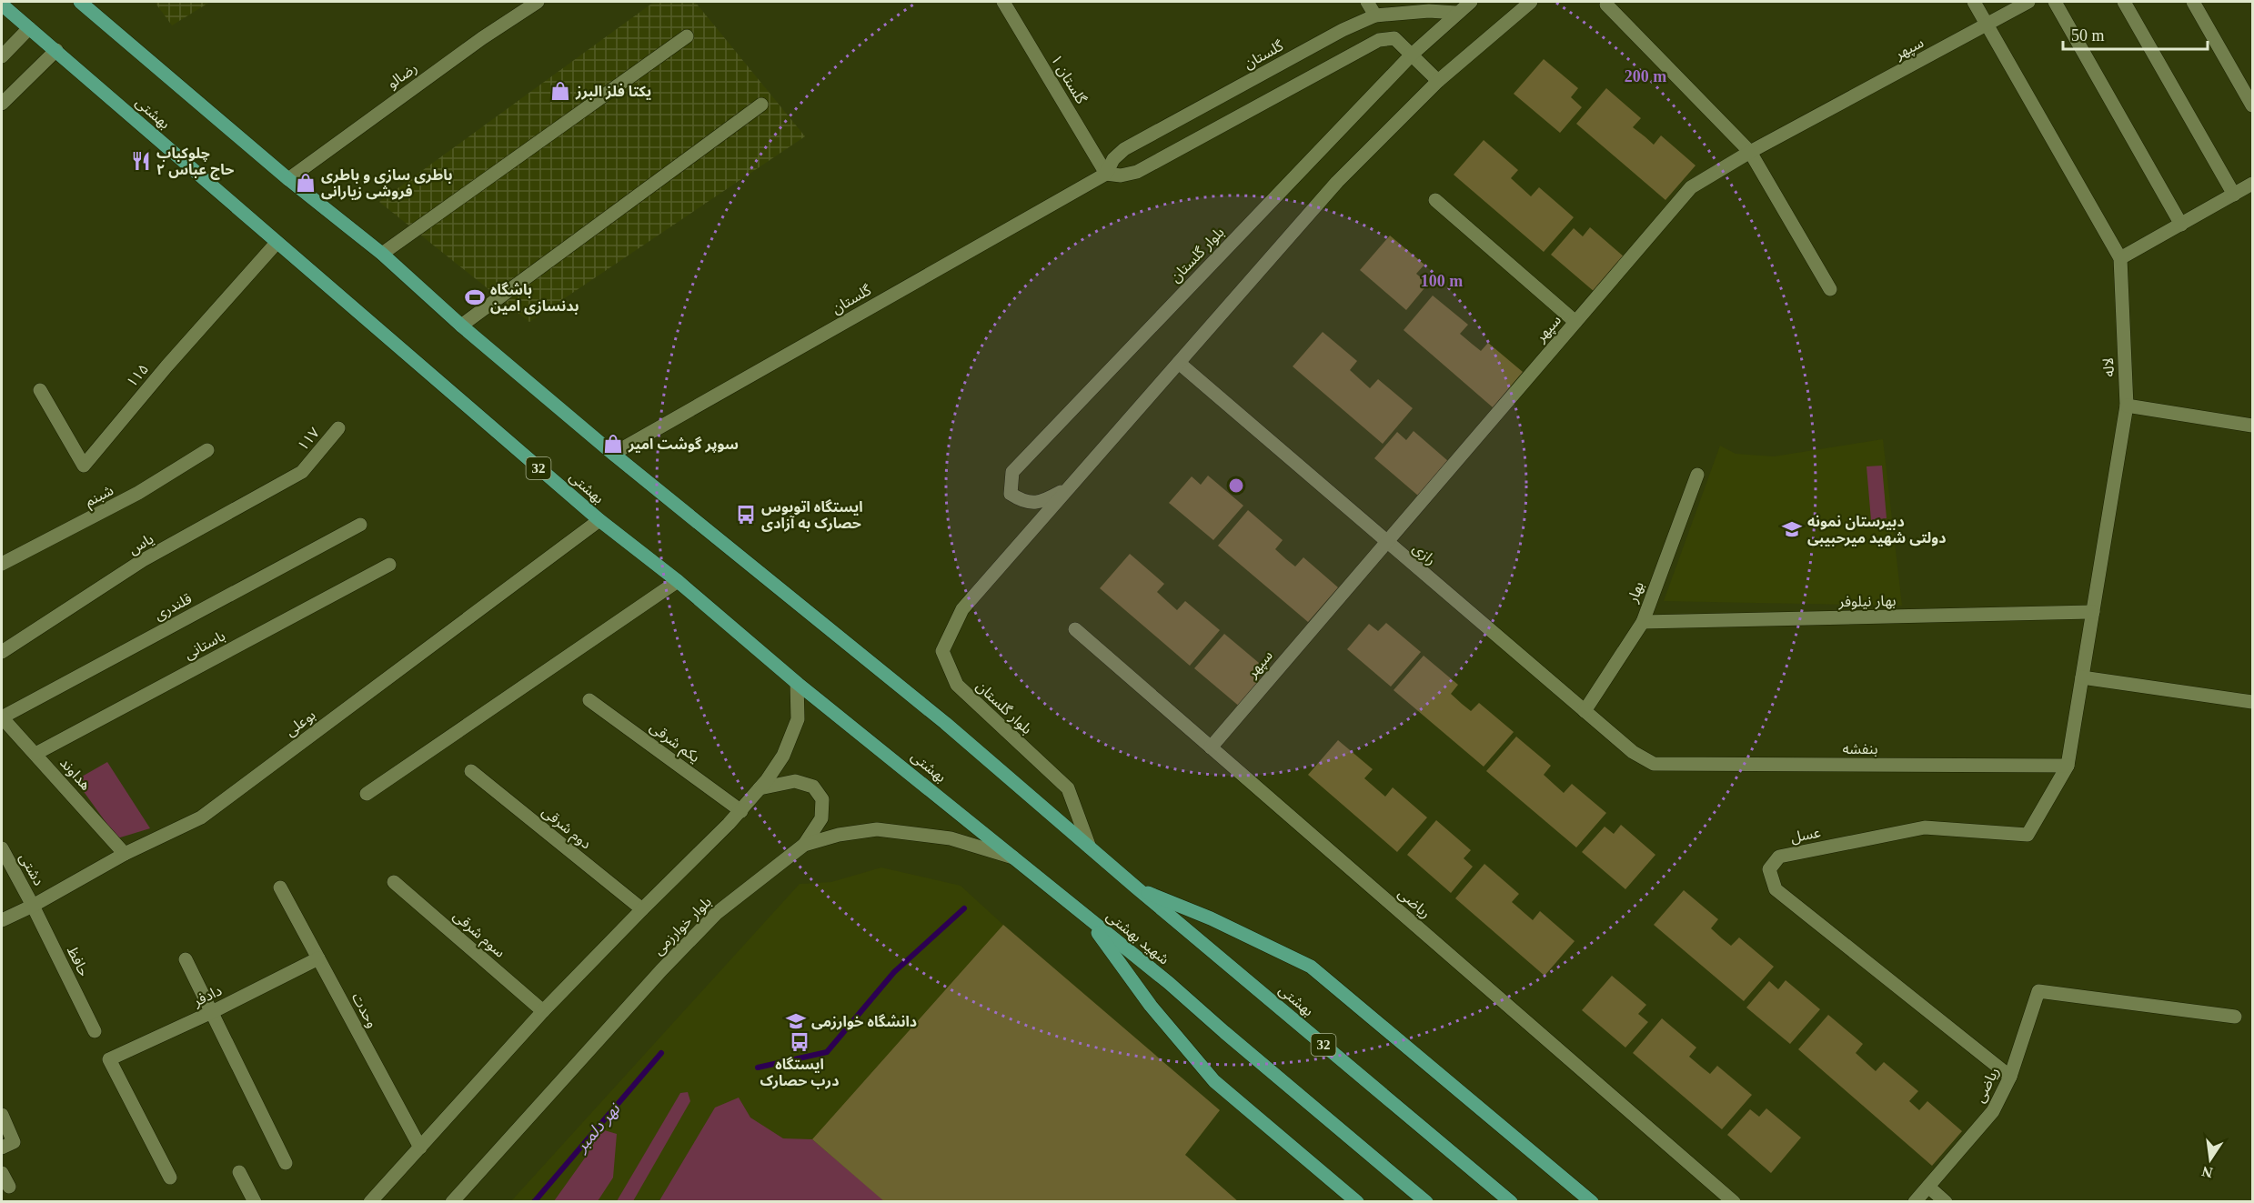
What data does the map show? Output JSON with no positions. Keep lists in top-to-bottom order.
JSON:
{
  "streets": {
    "main road": [
      "بهشتی",
      "32",
      "شهید بهشتی",
      "بهشتى"
    ],
    "street": [
      "سپهر",
      "گلستان",
      "رضالو",
      "گلستان ۱",
      "بلوار گلستان",
      "لاله",
      "۱۱۵",
      "۱۱۷",
      "شبنم",
      "یاس",
      "رازی",
      "بهار",
      "بهار نیلوفر",
      "قلندری",
      "باستانی",
      "بوعلی",
      "یکم شرقی",
      "بنفشه",
      "هداوند",
      "دوم شرقی",
      "عسل",
      "دشتی",
      "ریاضی",
      "بلوار خوارزمی",
      "سوم شرقی",
      "حافظ",
      "دادفر",
      "وحدت"
    ]
  },
  "crossings": [
    ["سپهر", "لاله"],
    ["سپهر", "رازی"],
    ["سپهر", "ریاضی"],
    ["گلستان", "گلستان ۱"],
    ["گلستان", "بلوار گلستان"],
    ["گلستان", "32"],
    ["رضالو", "32"],
    ["بهشتی", "۱۱۵"],
    ["بهشتی", "بوعلی"],
    ["بهشتی", "بلوار خوارزمی"],
    ["بهشتی", "شهید بهشتی"],
    ["بلوار گلستان", "32"],
    ["بلوار گلستان", "رازی"],
    ["لاله", "بهار نیلوفر"],
    ["لاله", "بنفشه"],
    ["لاله", "عسل"],
    ["۱۱۷", "یاس"],
    ["32", "بهشتى"],
    ["رازی", "بهار"],
    ["رازی", "بنفشه"],
    ["بهار", "بهار نیلوفر"],
    ["قلندری", "هداوند"],
    ["باستانی", "هداوند"],
    ["بوعلی", "هداوند"],
    ["بوعلی", "دشتی"],
    ["بوعلی", "حافظ"],
    ["بنفشه", "عسل"],
    ["عسل", "ریاضی"],
    ["دشتی", "حافظ"],
    ["دادفر", "وحدت"]
  ],
  "water": ["نهر دلمبر"],
  "places": {
    "shop": ["یکتا فلز البرز", "باطری سازی و باطری فروشی زیارانی", "سوپر گوشت امیر"],
    "restaurant": ["چلوکباب حاج عباس ۲"],
    "sports": ["باشگاه بدنسازی امین"],
    "bus stop": ["ایستگاه اتوبوس حصارک به آزادی", "ایستگاه درب حصارک"],
    "school or university": ["دبیرستان نمونه دولتی شهید میرحبیبی", "دانشگاه خوارزمی"]
  },
  "scale_bar": "50 m",
  "north": "bottom",
  "rings": ["200 m", "100 m"]
}
